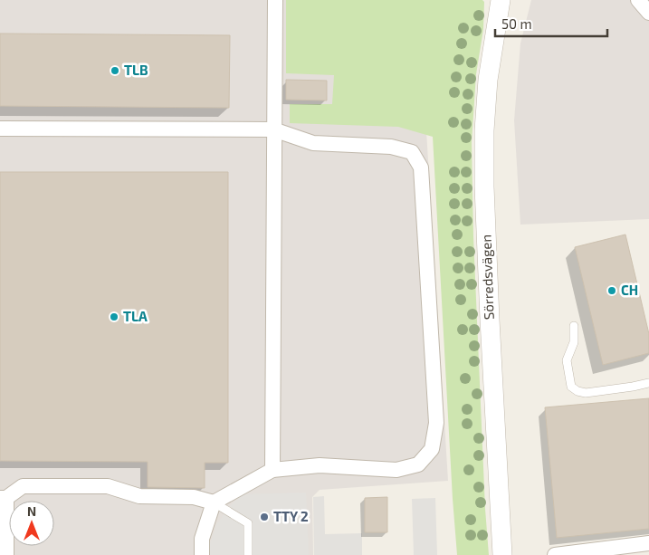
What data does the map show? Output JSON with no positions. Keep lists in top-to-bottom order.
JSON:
{
  "streets": {
    "street": ["Sörredsvägen"]
  },
  "places": [
    "TLB",
    "CH",
    "TLA",
    "TTY 2"
  ],
  "scale_bar": "50 m",
  "north": "top"
}
